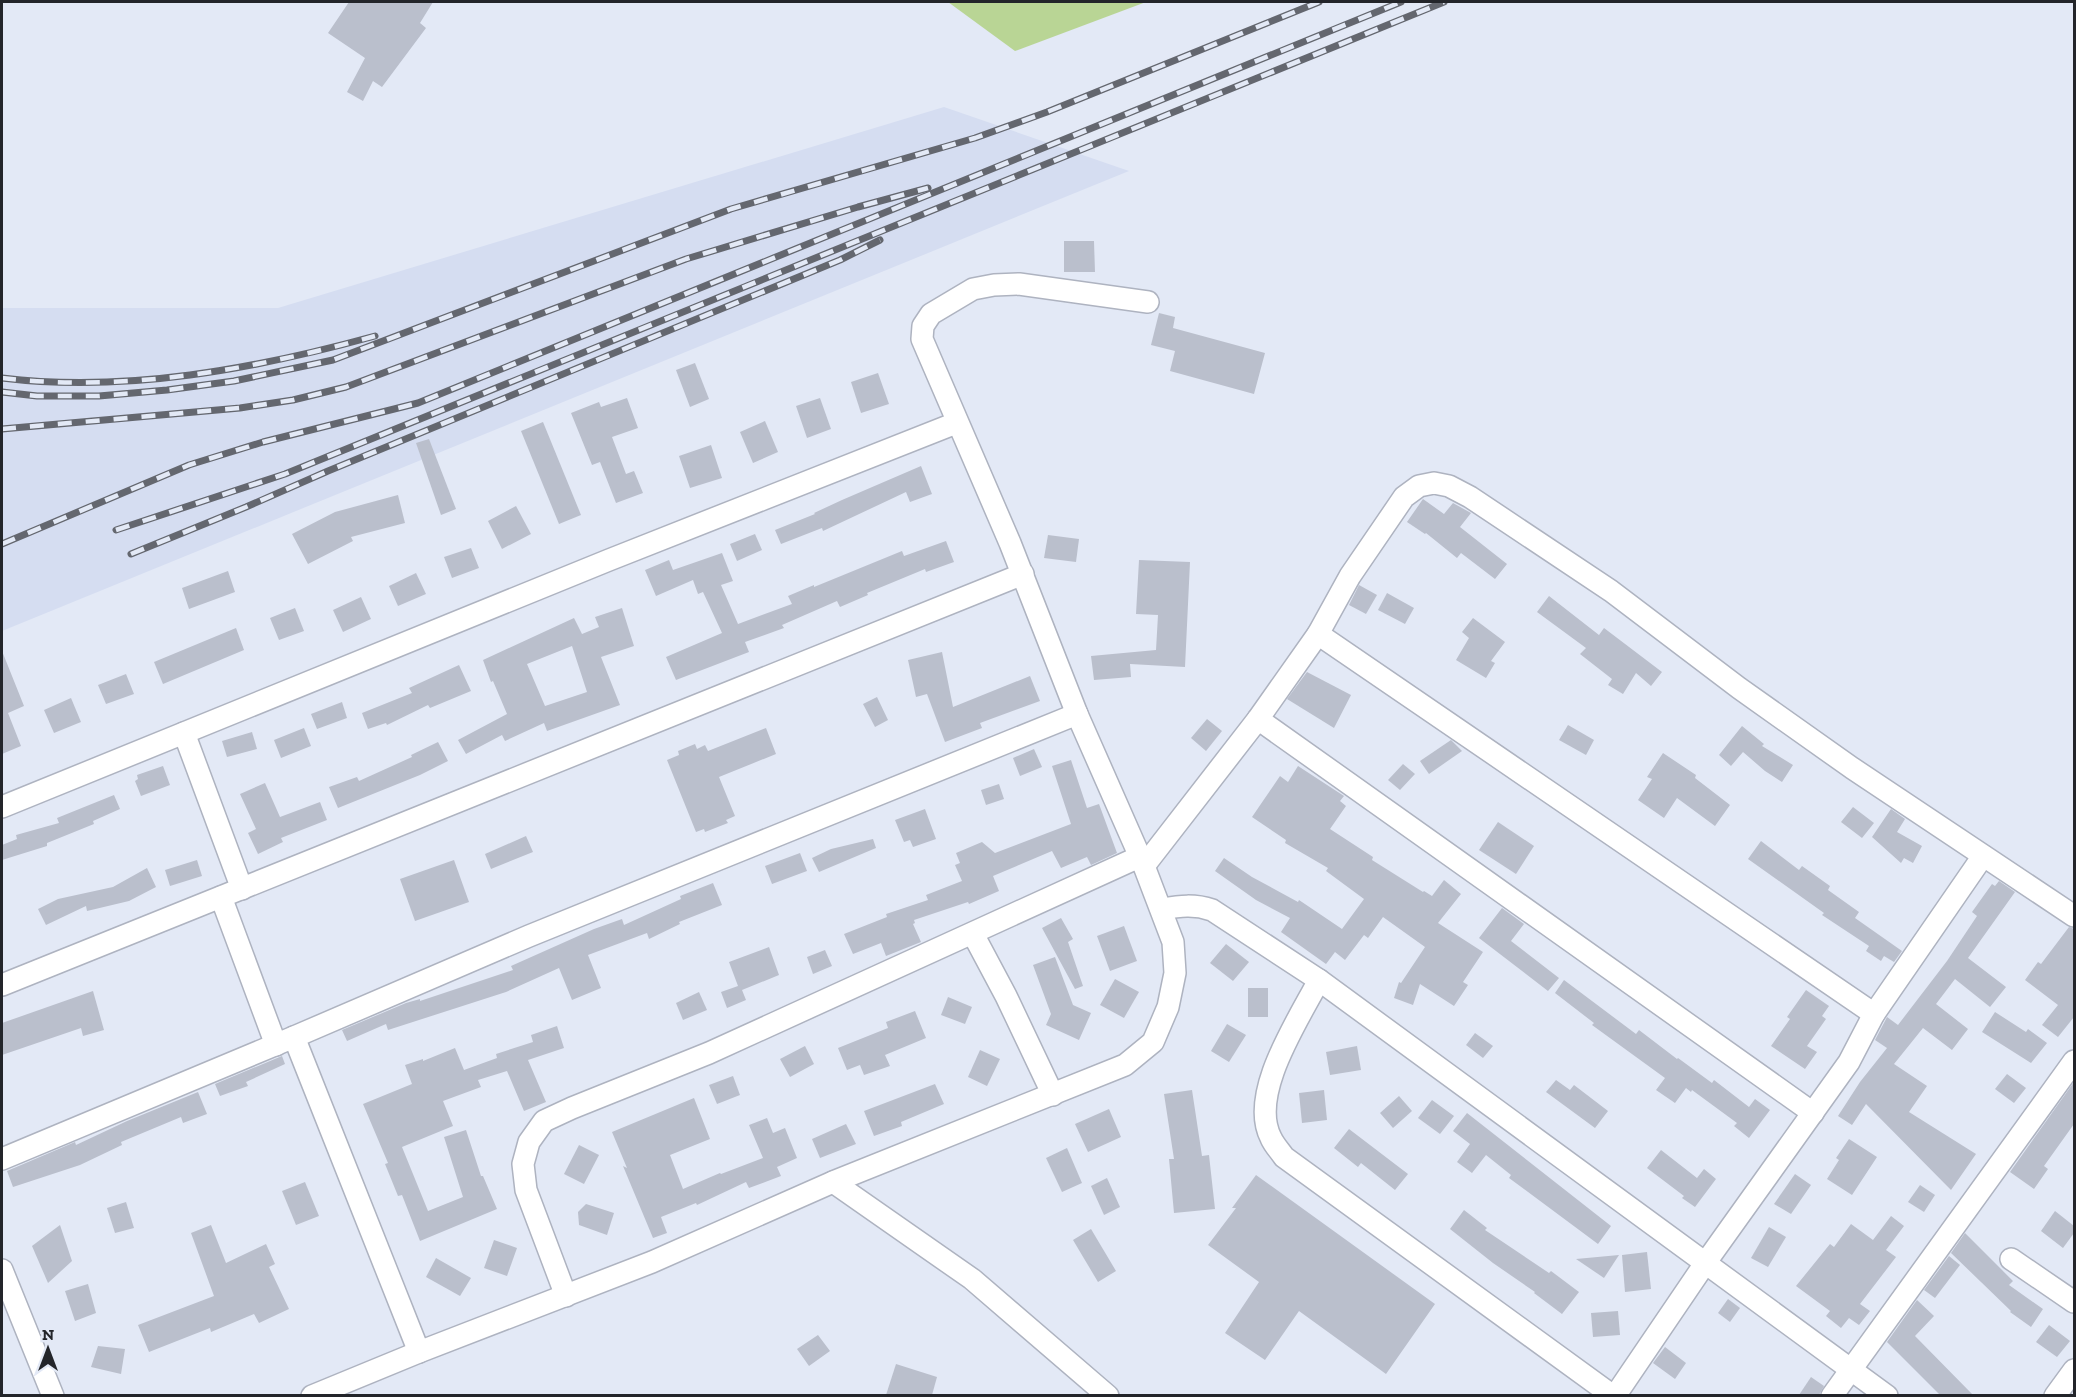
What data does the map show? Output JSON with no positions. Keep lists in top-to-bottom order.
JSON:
{
  "north": "top"
}
